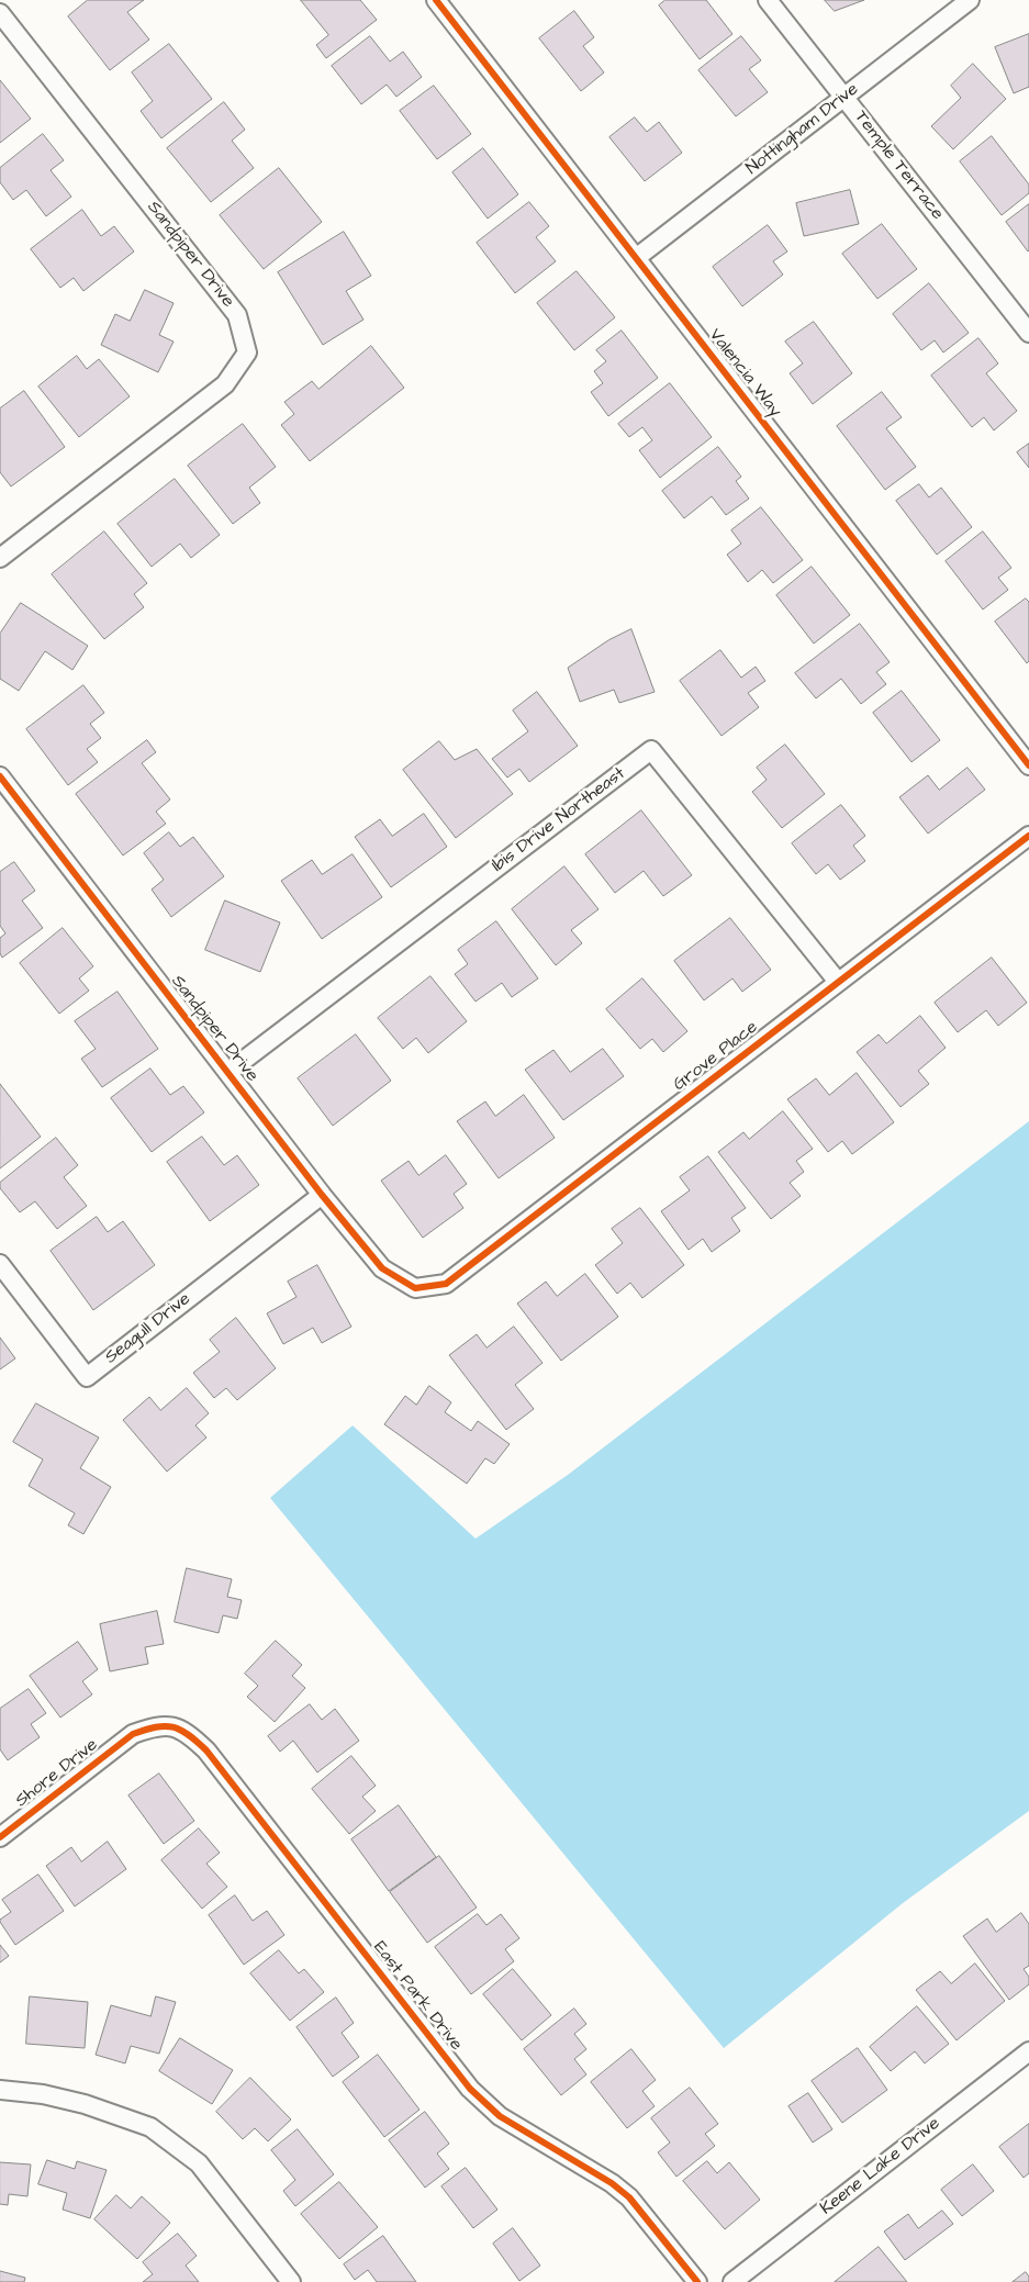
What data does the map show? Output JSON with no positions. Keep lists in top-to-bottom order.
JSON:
{
  "streets": {
    "street": [
      "Nottingham Drive",
      "Temple Terrace",
      "Sandpiper Drive",
      "Valencia Way",
      "Ibis Drive Northeast",
      "Grove Place",
      "Seagull Drive",
      "Shore Drive",
      "East Park Drive",
      "Keene Lake Drive"
    ]
  },
  "crossings": [
    ["Nottingham Drive", "Temple Terrace"],
    ["Nottingham Drive", "Valencia Way"],
    ["Sandpiper Drive", "Ibis Drive Northeast"],
    ["Sandpiper Drive", "Grove Place"],
    ["Sandpiper Drive", "Seagull Drive"],
    ["Ibis Drive Northeast", "Grove Place"],
    ["Shore Drive", "East Park Drive"]
  ]
}
